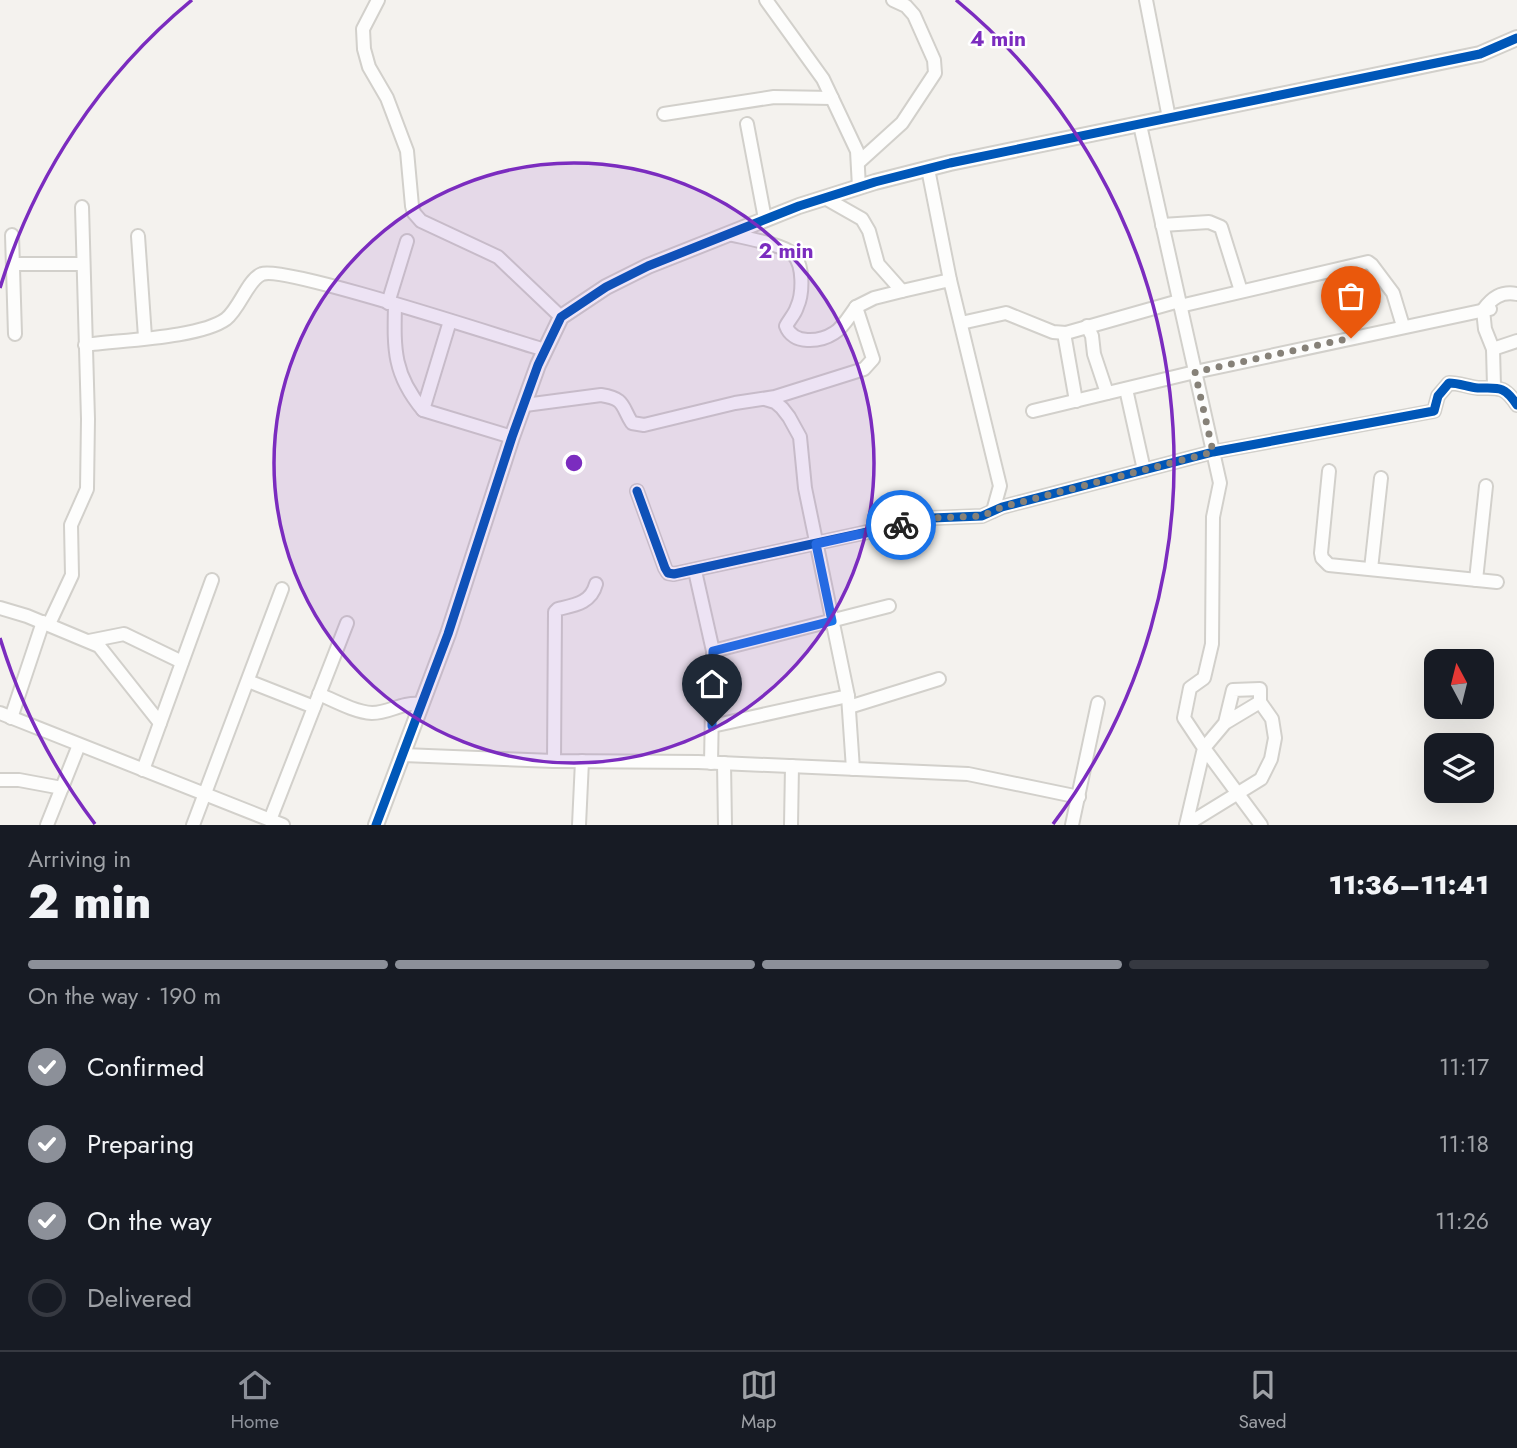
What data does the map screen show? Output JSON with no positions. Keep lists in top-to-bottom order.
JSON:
{
  "north": "top",
  "page": {
    "heading": ["2 min", "Arriving in", "11:36–11:41"],
    "bar": "On the way · 190 m",
    "list": [
      ["Confirmed", "11:17"],
      ["Preparing", "11:18"],
      ["On the way", "11:26"],
      "Delivered"
    ],
    "tabs": ["Home", "Map", "Saved"]
  },
  "rings": ["4 min", "2 min"]
}
